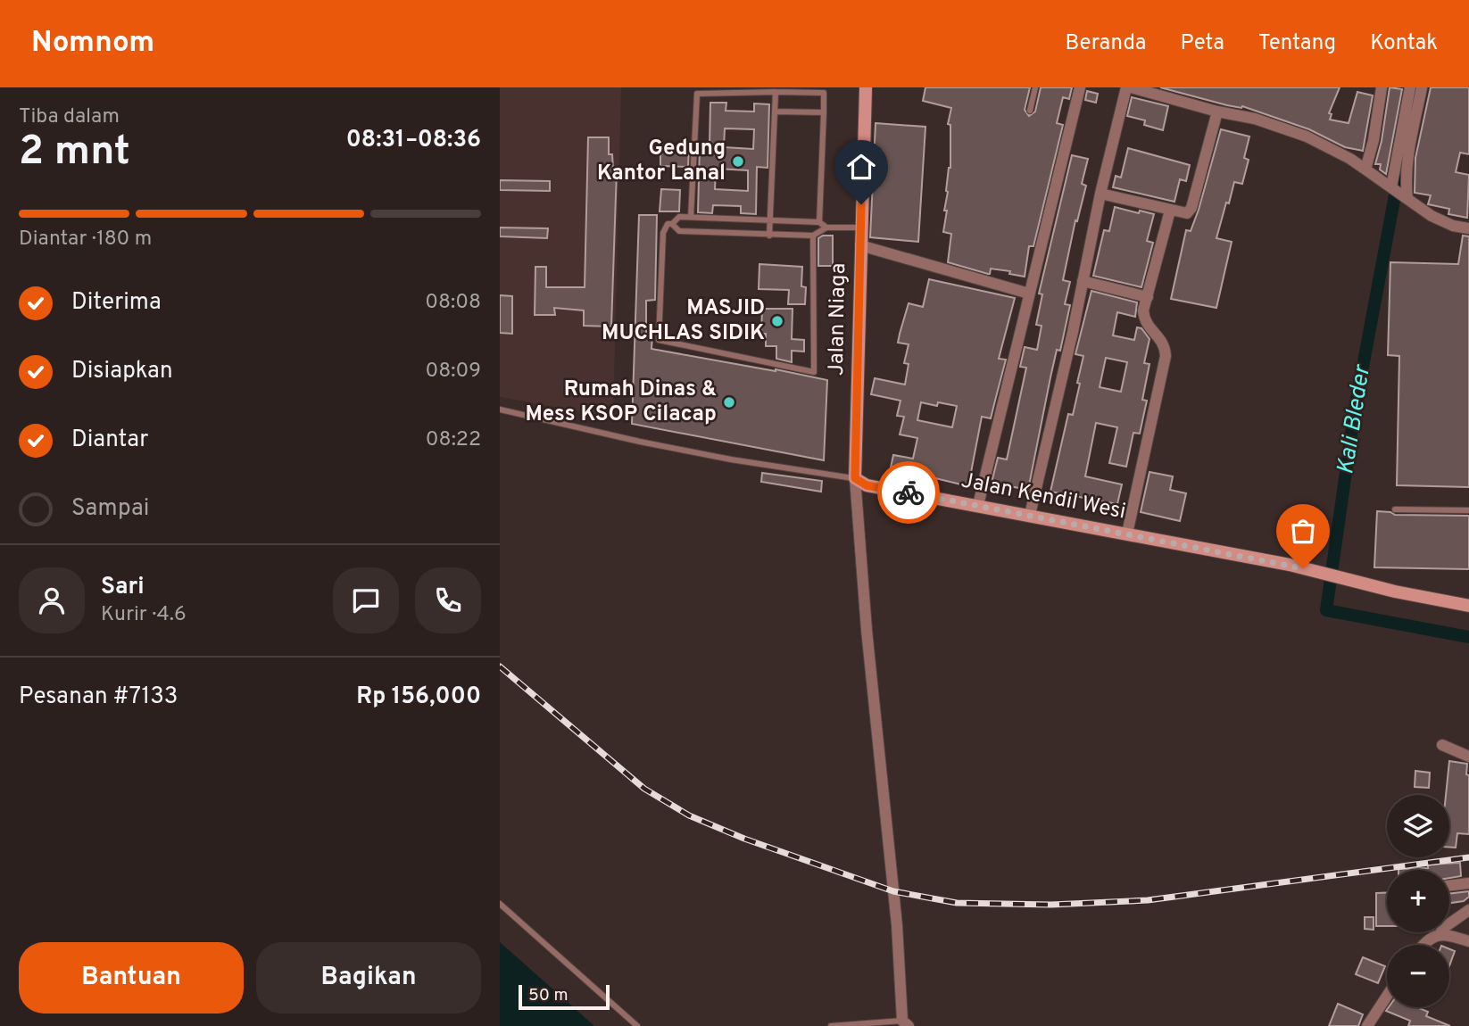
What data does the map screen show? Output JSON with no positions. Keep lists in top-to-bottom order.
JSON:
{
  "streets": {
    "main road": ["Jalan Niaga", "Jalan Kendil Wesi"]
  },
  "crossings": [
    ["Jalan Niaga", "Jalan Kendil Wesi"]
  ],
  "water": ["Kali Bleder"],
  "places": ["Gedung Kantor Lanal", "MASJID MUCHLAS SIDIK", "Rumah Dinas & Mess KSOP Cilacap"],
  "scale_bar": "50 m",
  "page": {
    "header": "Nomnom",
    "nav": [
      "Beranda",
      "Peta",
      "Tentang",
      "Kontak"
    ],
    "heading": ["2 mnt", "Tiba dalam", "08:31–08:36"],
    "panel": [
      "Sari",
      "Kurir · 4.6",
      "Pesanan #7133",
      "Rp 156,000"
    ],
    "bar": "Diantar · 180 m",
    "list": [
      ["Diterima", "08:08"],
      ["Disiapkan", "08:09"],
      ["Diantar", "08:22"],
      "Sampai"
    ],
    "map_buttons": ["+", "−"],
    "buttons": ["Bantuan", "Bagikan"],
    "scale": "50 m"
  }
}
